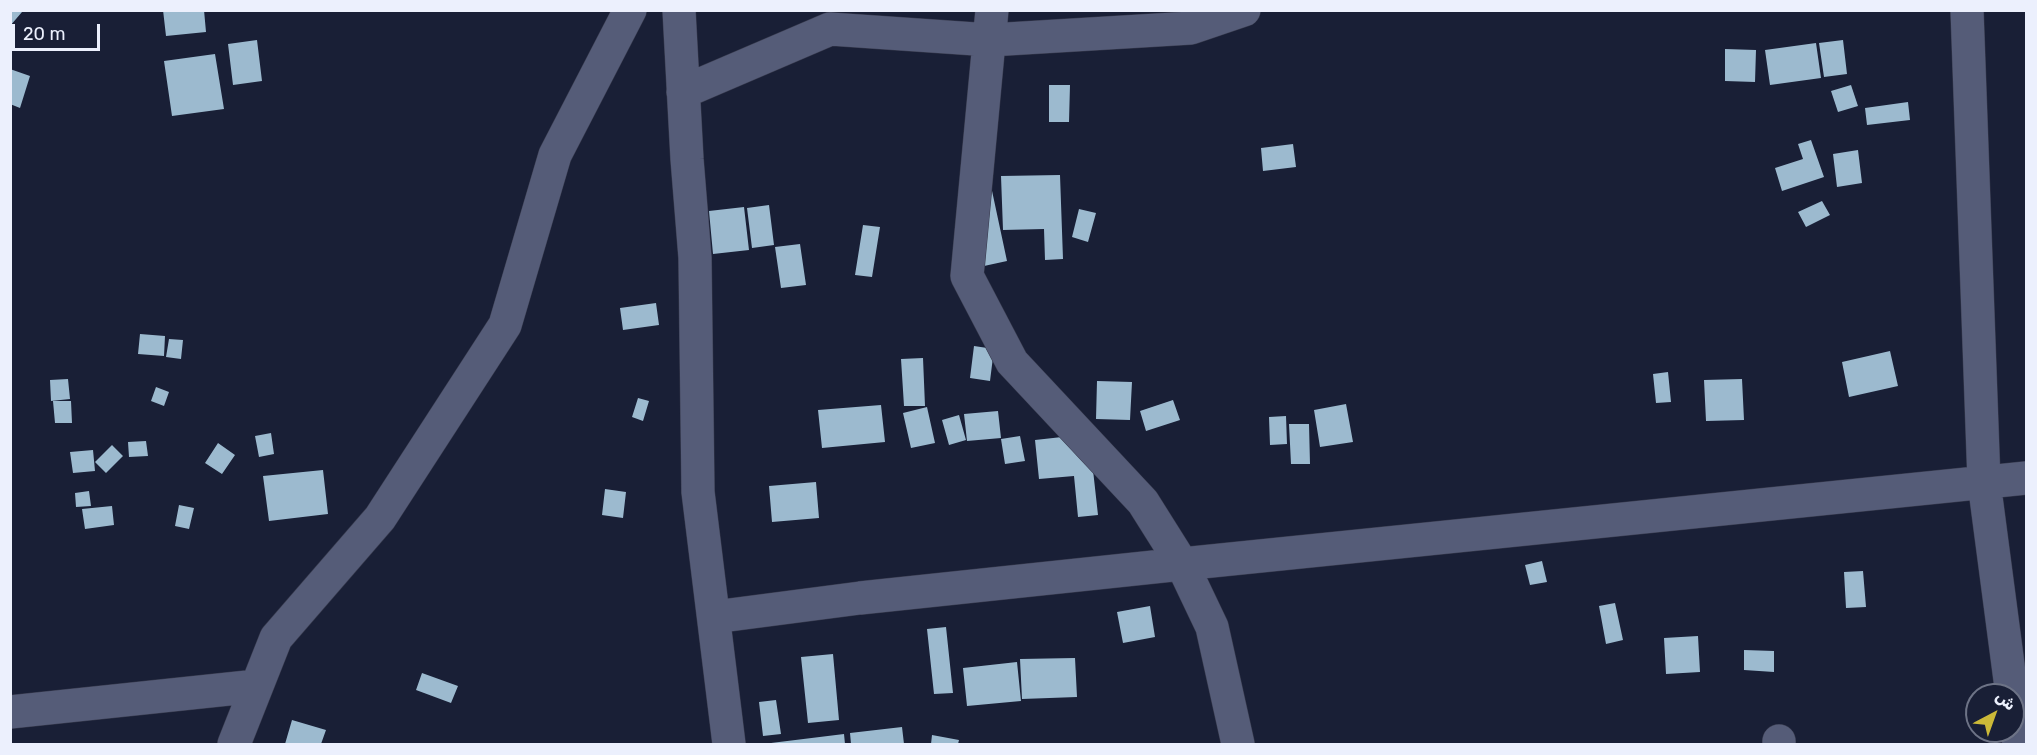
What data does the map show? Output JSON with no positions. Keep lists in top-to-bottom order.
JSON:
{
  "scale_bar": "20 m",
  "north": "top right"
}
